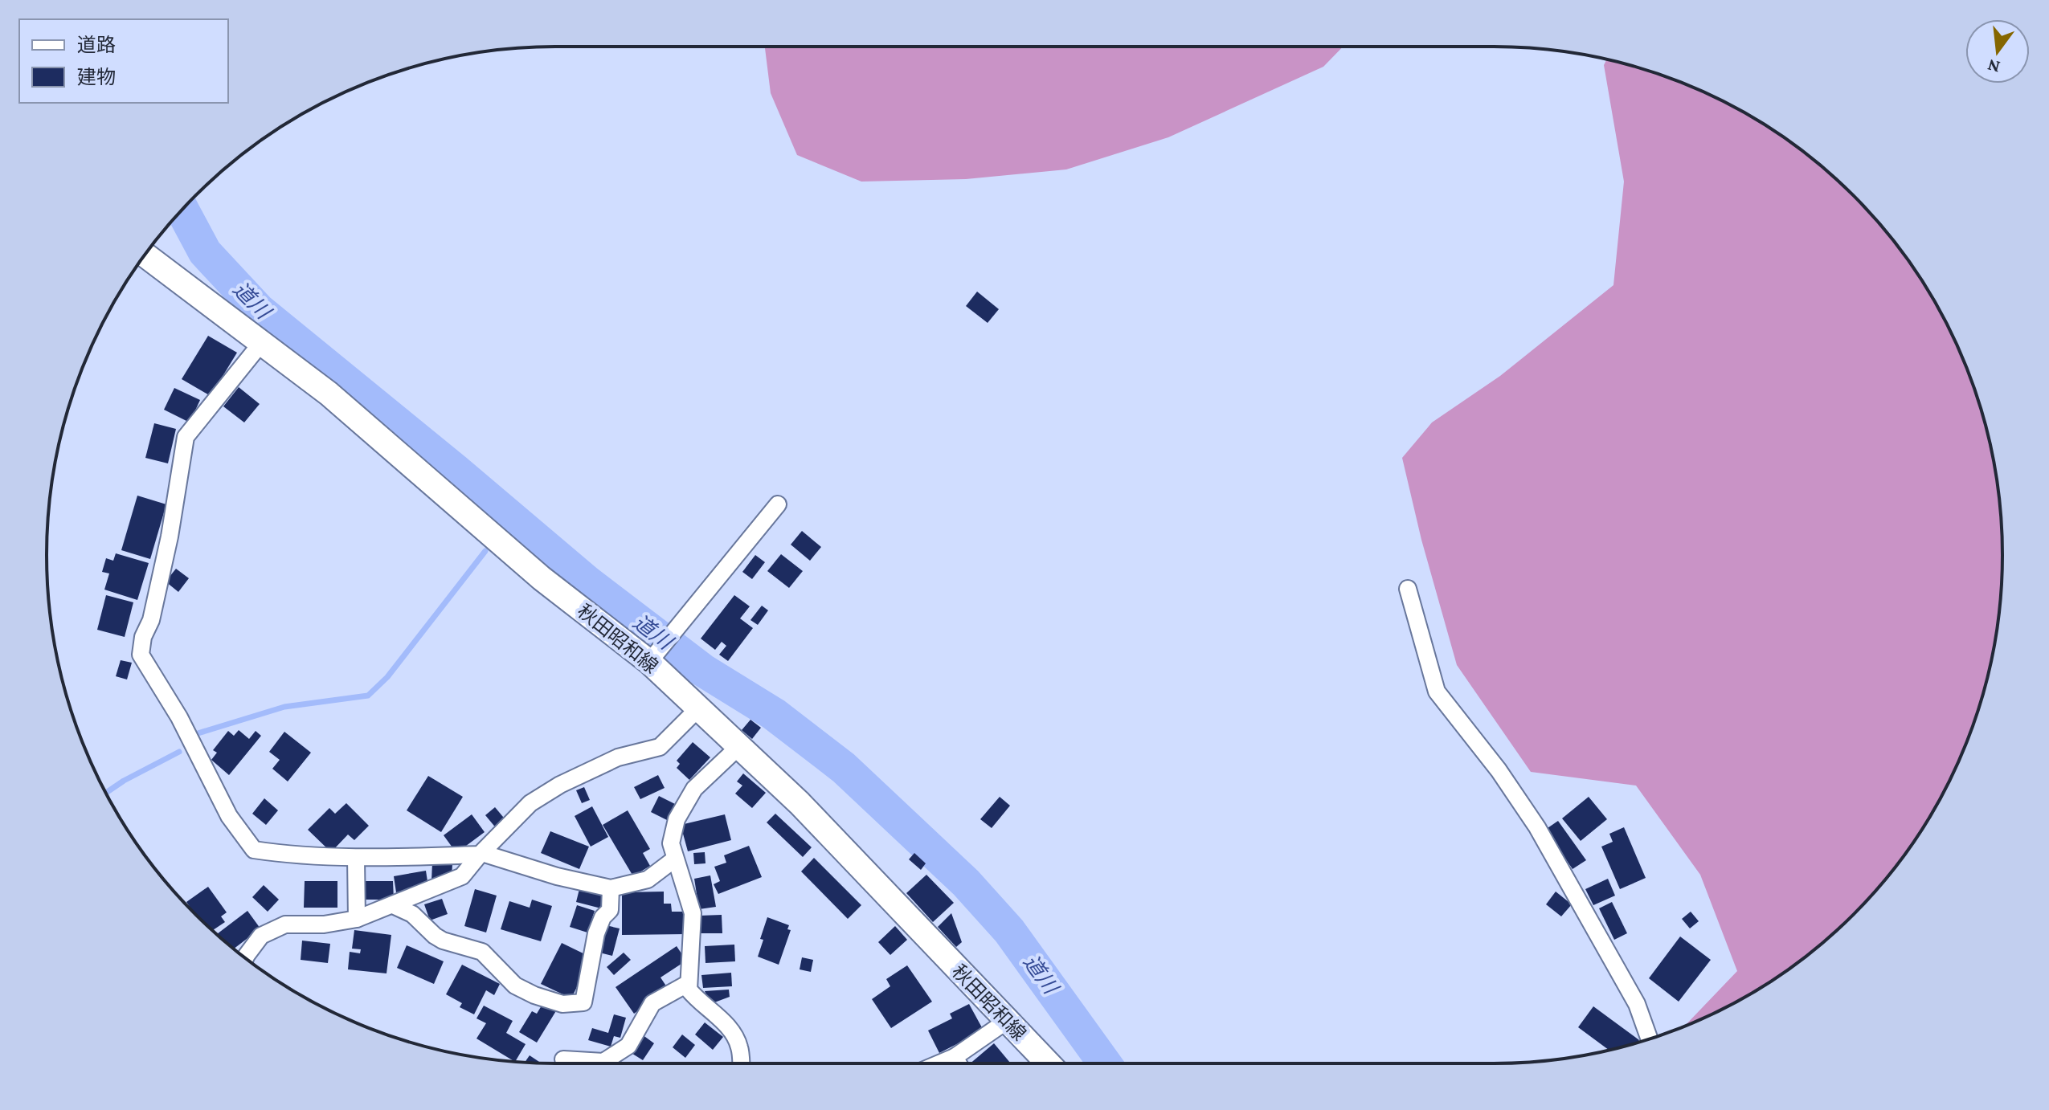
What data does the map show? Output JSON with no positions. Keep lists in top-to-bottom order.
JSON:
{
  "streets": {
    "main road": ["秋田昭和線"]
  },
  "water": ["道川"],
  "legend": ["道路", "建物"],
  "north": "bottom"
}
